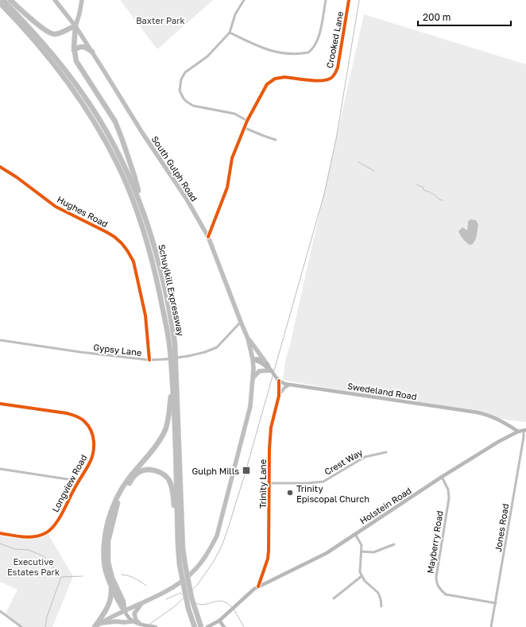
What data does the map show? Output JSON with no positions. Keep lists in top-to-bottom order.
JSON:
{
  "streets": {
    "highway": ["Schuylkill Expressway"],
    "main road": ["South Gulph Road", "Swedeland Road", "Holstein Road"],
    "street": [
      "Crooked Lane",
      "Hughes Road",
      "Gypsy Lane",
      "Crest Way",
      "Longview Road",
      "Trinity Lane",
      "Jones Road",
      "Mayberry Road"
    ]
  },
  "crossings": [
    ["Crooked Lane", "South Gulph Road"],
    ["South Gulph Road", "Gypsy Lane"],
    ["Hughes Road", "Gypsy Lane"],
    ["Swedeland Road", "Trinity Lane"],
    ["Swedeland Road", "Holstein Road"],
    ["Crest Way", "Trinity Lane"],
    ["Trinity Lane", "Holstein Road"],
    ["Holstein Road", "Mayberry Road"],
    ["Jones Road", "Mayberry Road"]
  ],
  "parks": ["Baxter Park", "Executive Estates Park"],
  "places": {
    "transit": ["Gulph Mills"],
    "other": ["Trinity Episcopal Church"]
  },
  "scale_bar": "200 m"
}
